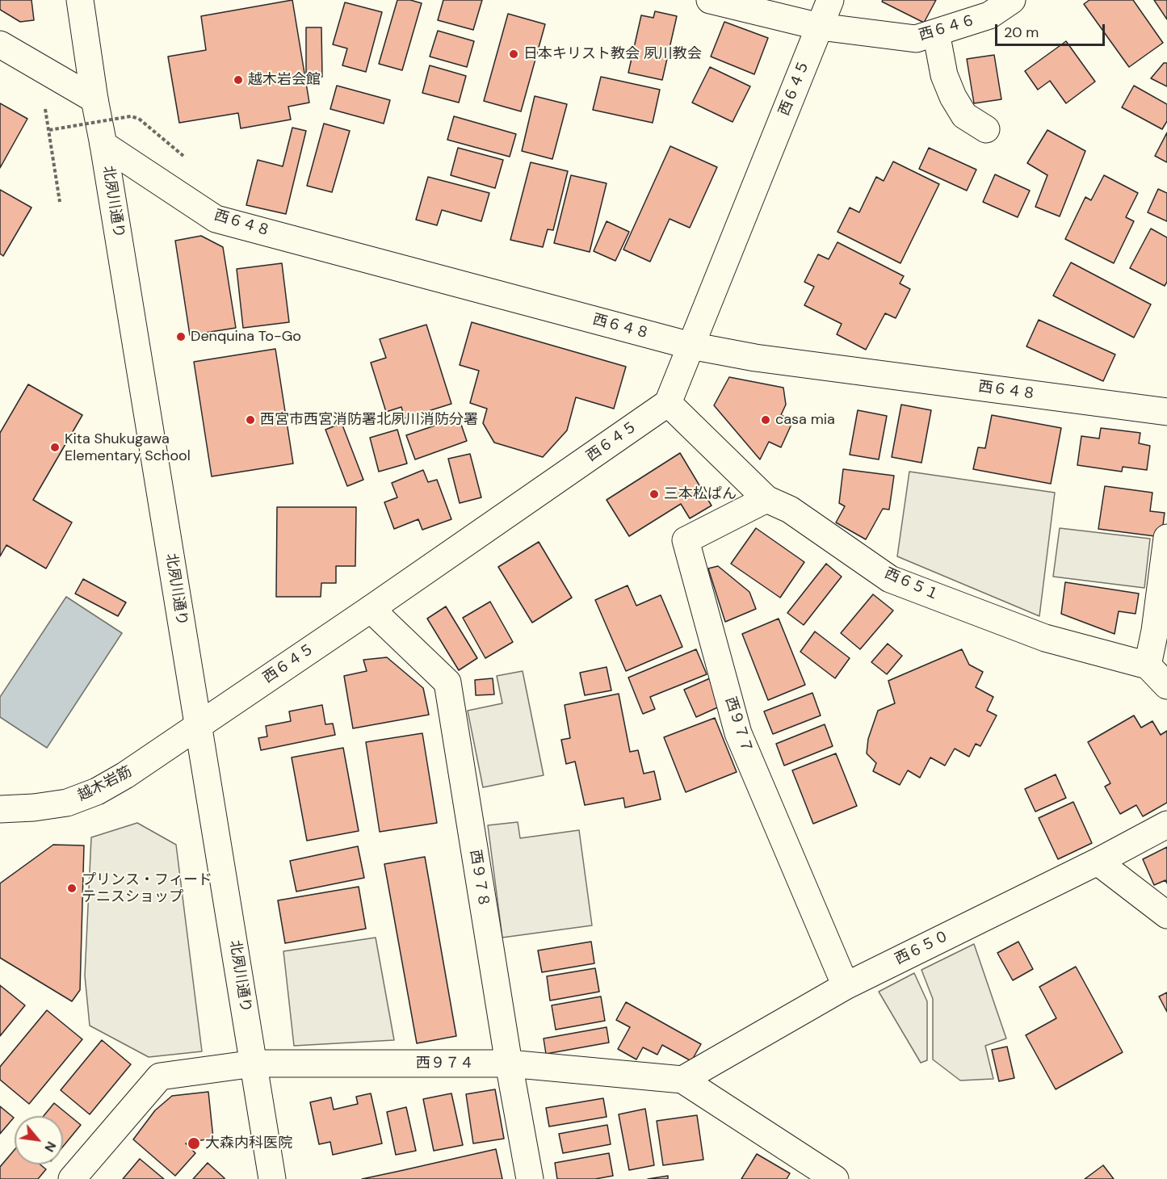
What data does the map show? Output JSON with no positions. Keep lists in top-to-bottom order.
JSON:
{
  "streets": {
    "street": [
      "西６４６",
      "西６４５",
      "北夙川通り",
      "西６４８",
      "西６５１",
      "西９７７",
      "越木岩筋",
      "西９７８",
      "西６５０",
      "西９７４"
    ]
  },
  "crossings": [
    ["西６４６", "西６４５"],
    ["西６４５", "北夙川通り"],
    ["西６４５", "西６４８"],
    ["西６４５", "西６５１"],
    ["西６４５", "越木岩筋"],
    ["西６４５", "西９７８"],
    ["北夙川通り", "西６４８"],
    ["北夙川通り", "越木岩筋"],
    ["北夙川通り", "西９７４"],
    ["西６５１", "西９７７"],
    ["西９７７", "西６５０"],
    ["西９７８", "西９７４"],
    ["西６５０", "西９７４"]
  ],
  "places": [
    "日本キリスト教会 夙川教会",
    "越木岩会館",
    "Denquina To-Go",
    "西宮市西宮消防署北夙川消防分署",
    "casa mia",
    "Kita Shukugawa Elementary School",
    "三本松ぱん",
    "プリンス・フィード テニスショップ",
    "大森内科医院"
  ],
  "scale_bar": "20 m",
  "north": "bottom right"
}
